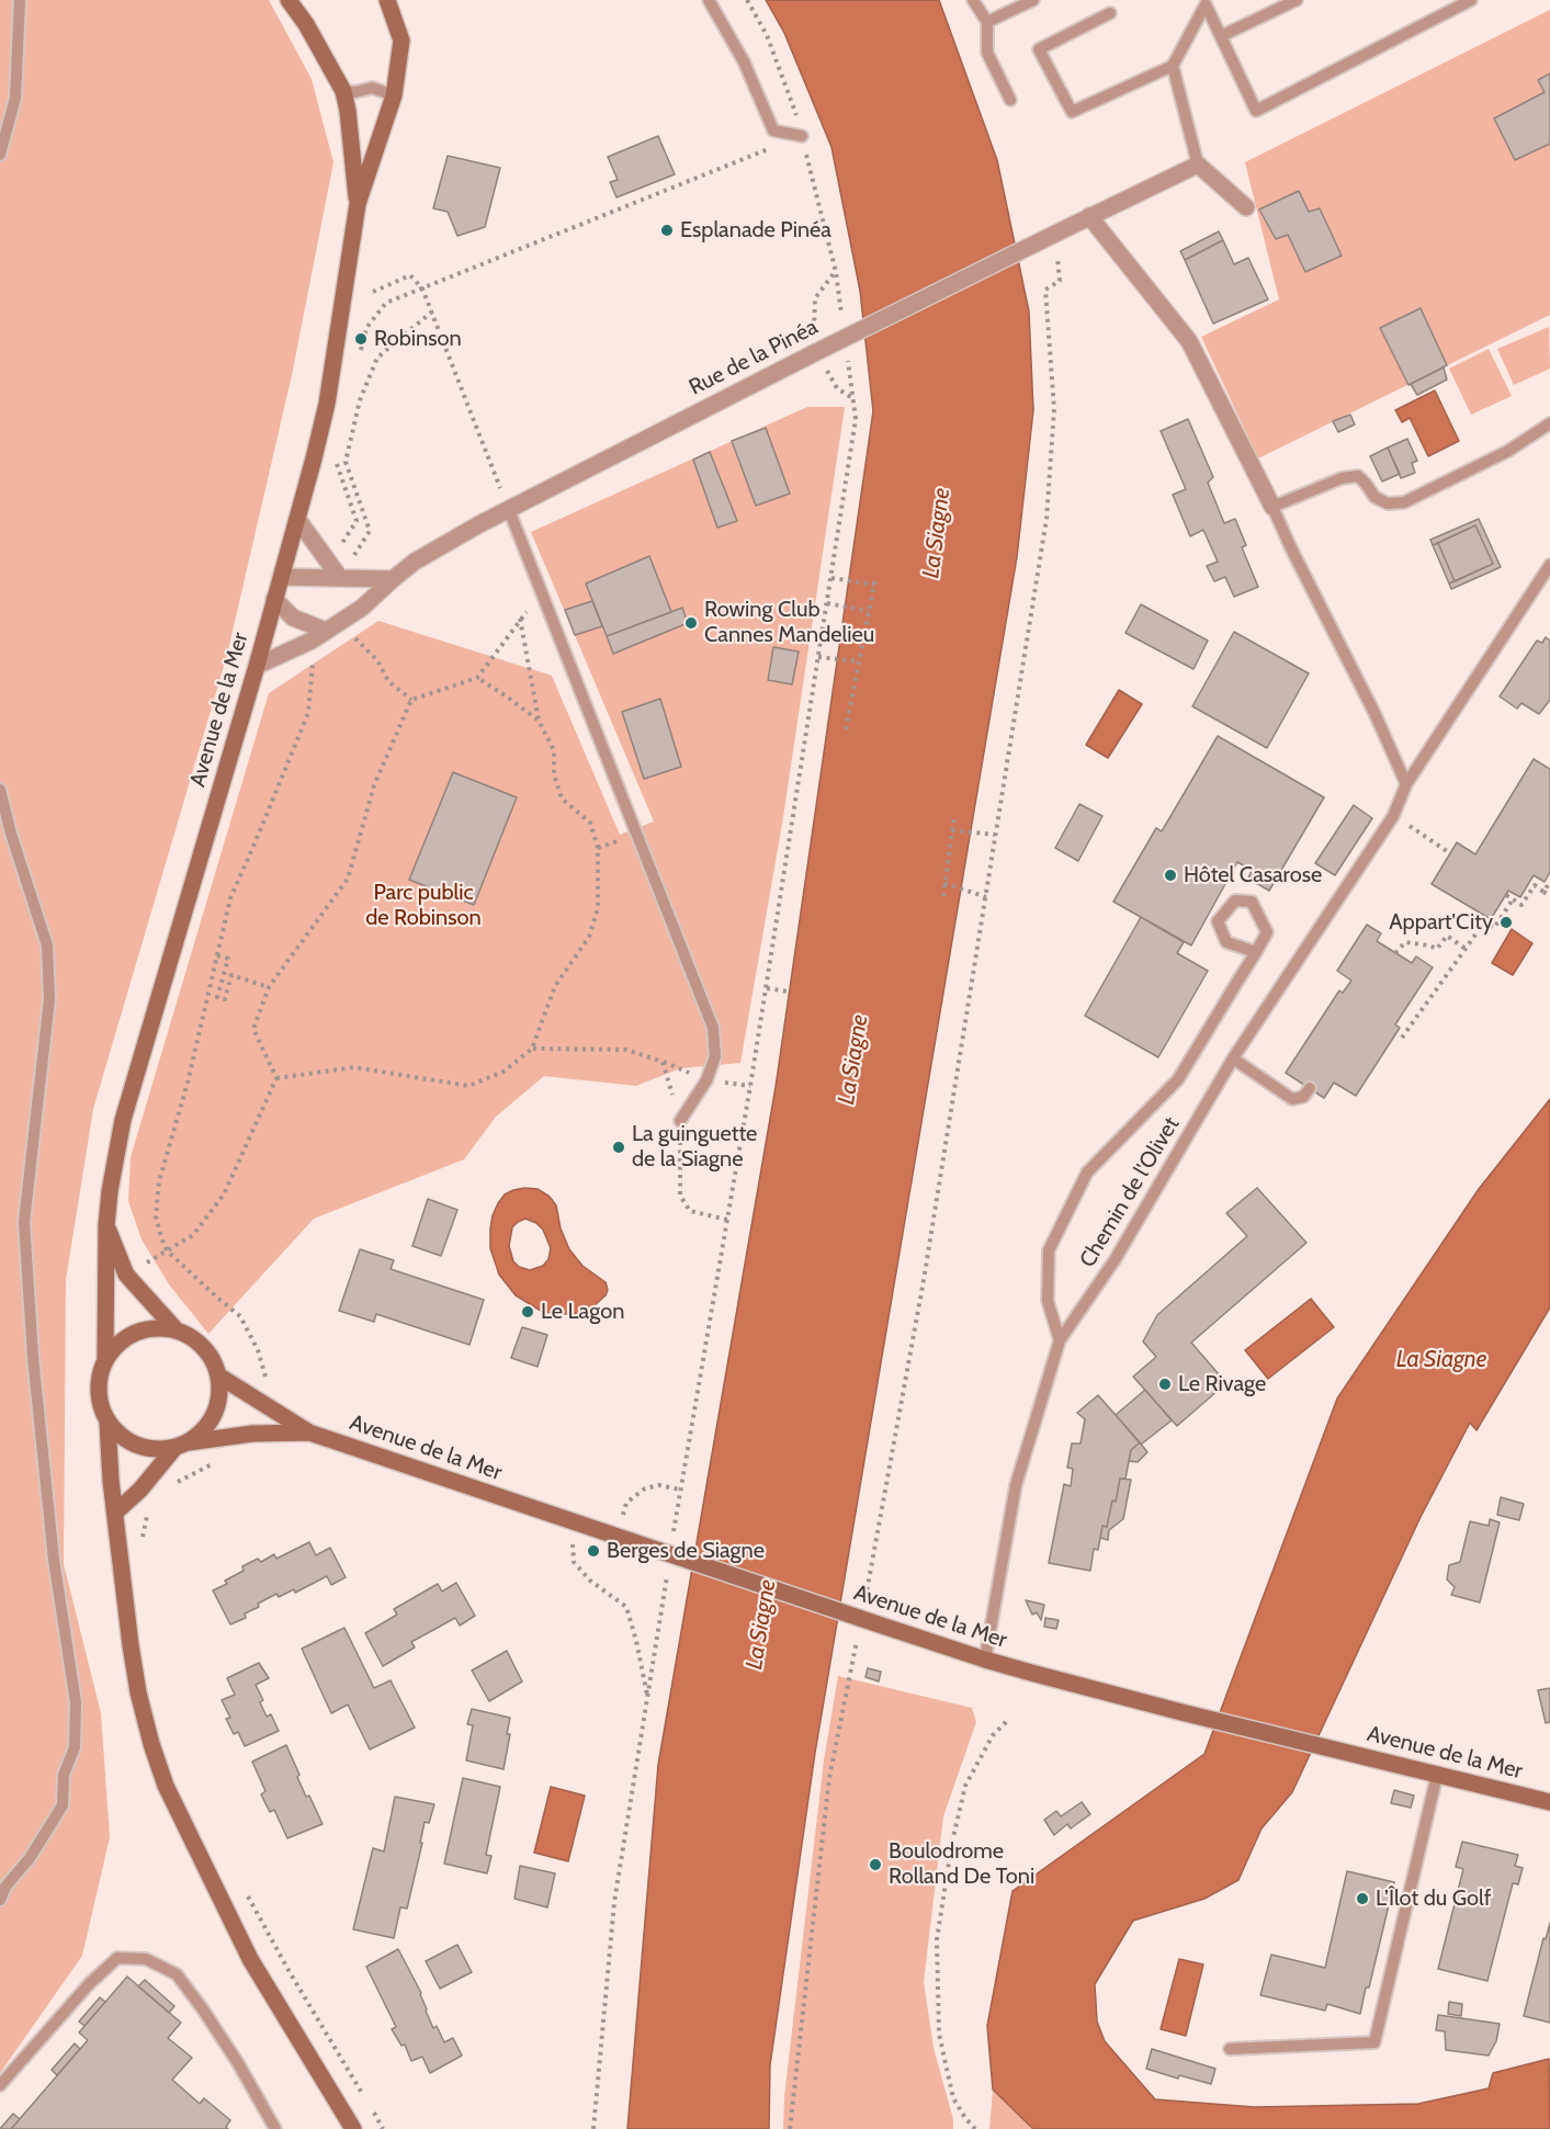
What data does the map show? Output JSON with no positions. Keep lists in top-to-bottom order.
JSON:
{
  "streets": {
    "main road": ["Avenue de la Mer"],
    "street": ["Rue de la Pinéa"],
    "lane": ["Chemin de l'Olivet"]
  },
  "crossings": [
    ["Rue de la Pinéa", "Avenue de la Mer"],
    ["Avenue de la Mer", "Chemin de l'Olivet"]
  ],
  "water": ["La Siagne"],
  "parks": ["Parc public de Robinson"],
  "places": [
    "Esplanade Pinéa",
    "Robinson",
    "Rowing Club Cannes Mandelieu",
    "Hôtel Casarose",
    "Appart'City",
    "La guinguette de la Siagne",
    "Le Lagon",
    "Le Rivage",
    "Berges de Siagne",
    "Boulodrome Rolland De Toni",
    "L’Îlot du Golf"
  ]
}
